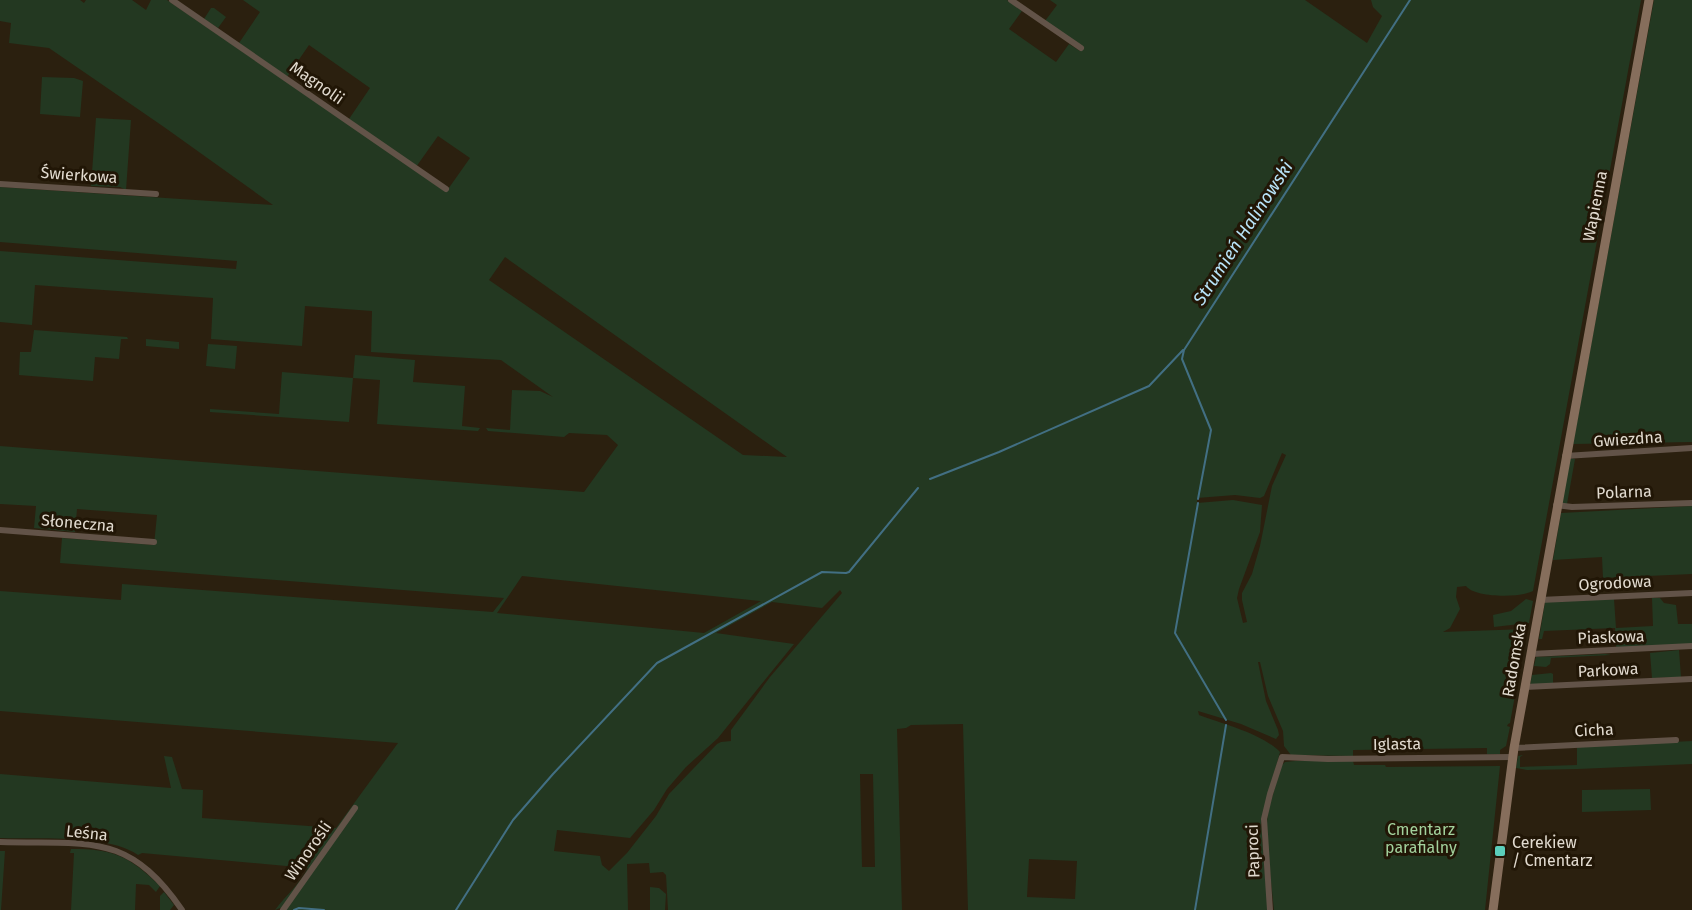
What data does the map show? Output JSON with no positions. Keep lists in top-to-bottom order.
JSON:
{
  "streets": {
    "street": [
      "Magnolii",
      "Świerkowa",
      "Wapienna",
      "Gwiezdna",
      "Polarna",
      "Słoneczna",
      "Ogrodowa",
      "Piaskowa",
      "Radomska",
      "Parkowa",
      "Cicha",
      "Iglasta",
      "Leśna",
      "Winorośli",
      "Paproci"
    ]
  },
  "crossings": [
    ["Wapienna", "Radomska"],
    ["Gwiezdna", "Radomska"],
    ["Polarna", "Radomska"],
    ["Ogrodowa", "Radomska"],
    ["Piaskowa", "Radomska"],
    ["Radomska", "Parkowa"],
    ["Radomska", "Cicha"],
    ["Radomska", "Iglasta"],
    ["Cicha", "Iglasta"],
    ["Iglasta", "Paproci"]
  ],
  "water": ["Strumień Halinowski"],
  "parks": ["Cmentarz parafialny"],
  "places": {
    "transit": ["Cerekiew / Cmentarz"]
  }
}
